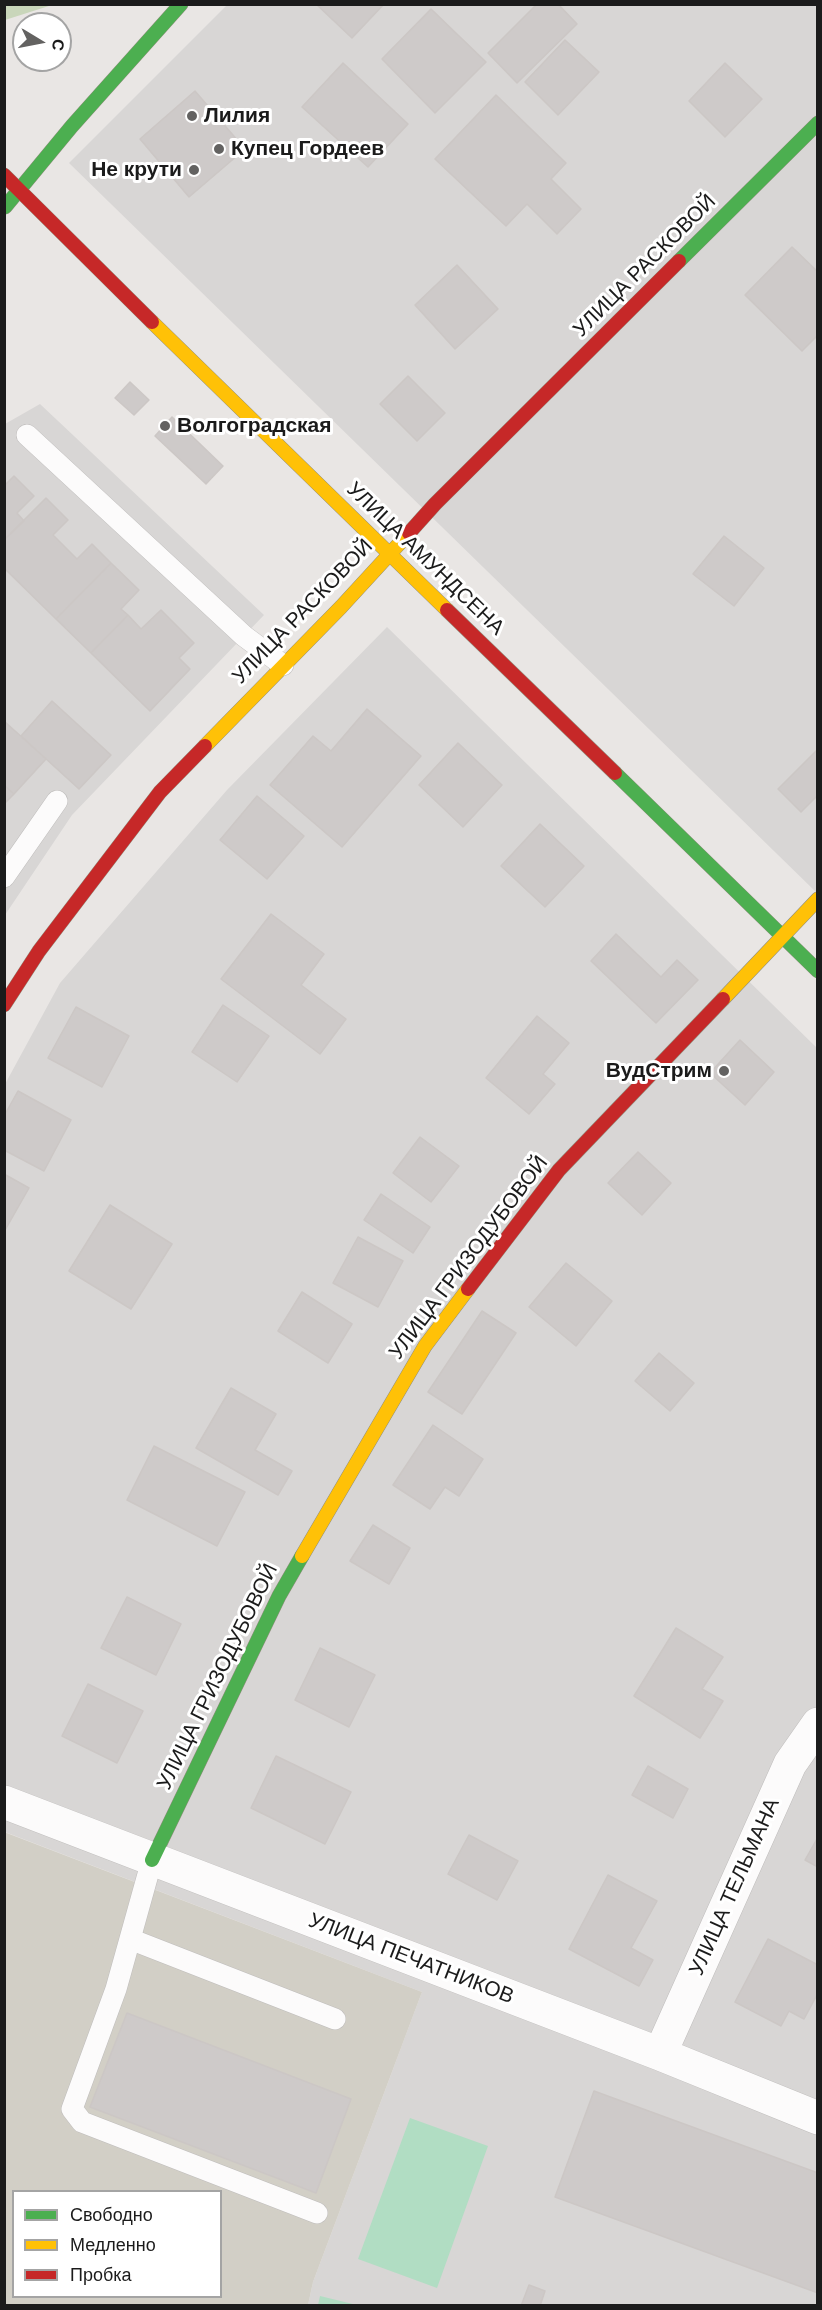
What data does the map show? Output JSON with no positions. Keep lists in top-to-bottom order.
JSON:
{
  "streets": {
    "street": [
      "УЛИЦА РАСКОВОЙ",
      "УЛИЦА АМУНДСЕНА",
      "УЛИЦА ГРИЗОДУБОВОЙ",
      "УЛИЦА ТЕЛЬМАНА",
      "УЛИЦА ПЕЧАТНИКОВ"
    ]
  },
  "crossings": [
    ["УЛИЦА РАСКОВОЙ", "УЛИЦА АМУНДСЕНА"],
    ["УЛИЦА АМУНДСЕНА", "УЛИЦА ГРИЗОДУБОВОЙ"],
    ["УЛИЦА ГРИЗОДУБОВОЙ", "УЛИЦА ПЕЧАТНИКОВ"],
    ["УЛИЦА ТЕЛЬМАНА", "УЛИЦА ПЕЧАТНИКОВ"]
  ],
  "places": [
    "Лилия",
    "Купец Гордеев",
    "Не крути",
    "Волгоградская",
    "ВудСтрим"
  ],
  "legend": ["Свободно", "Медленно", "Пробка"],
  "north": "right"
}
